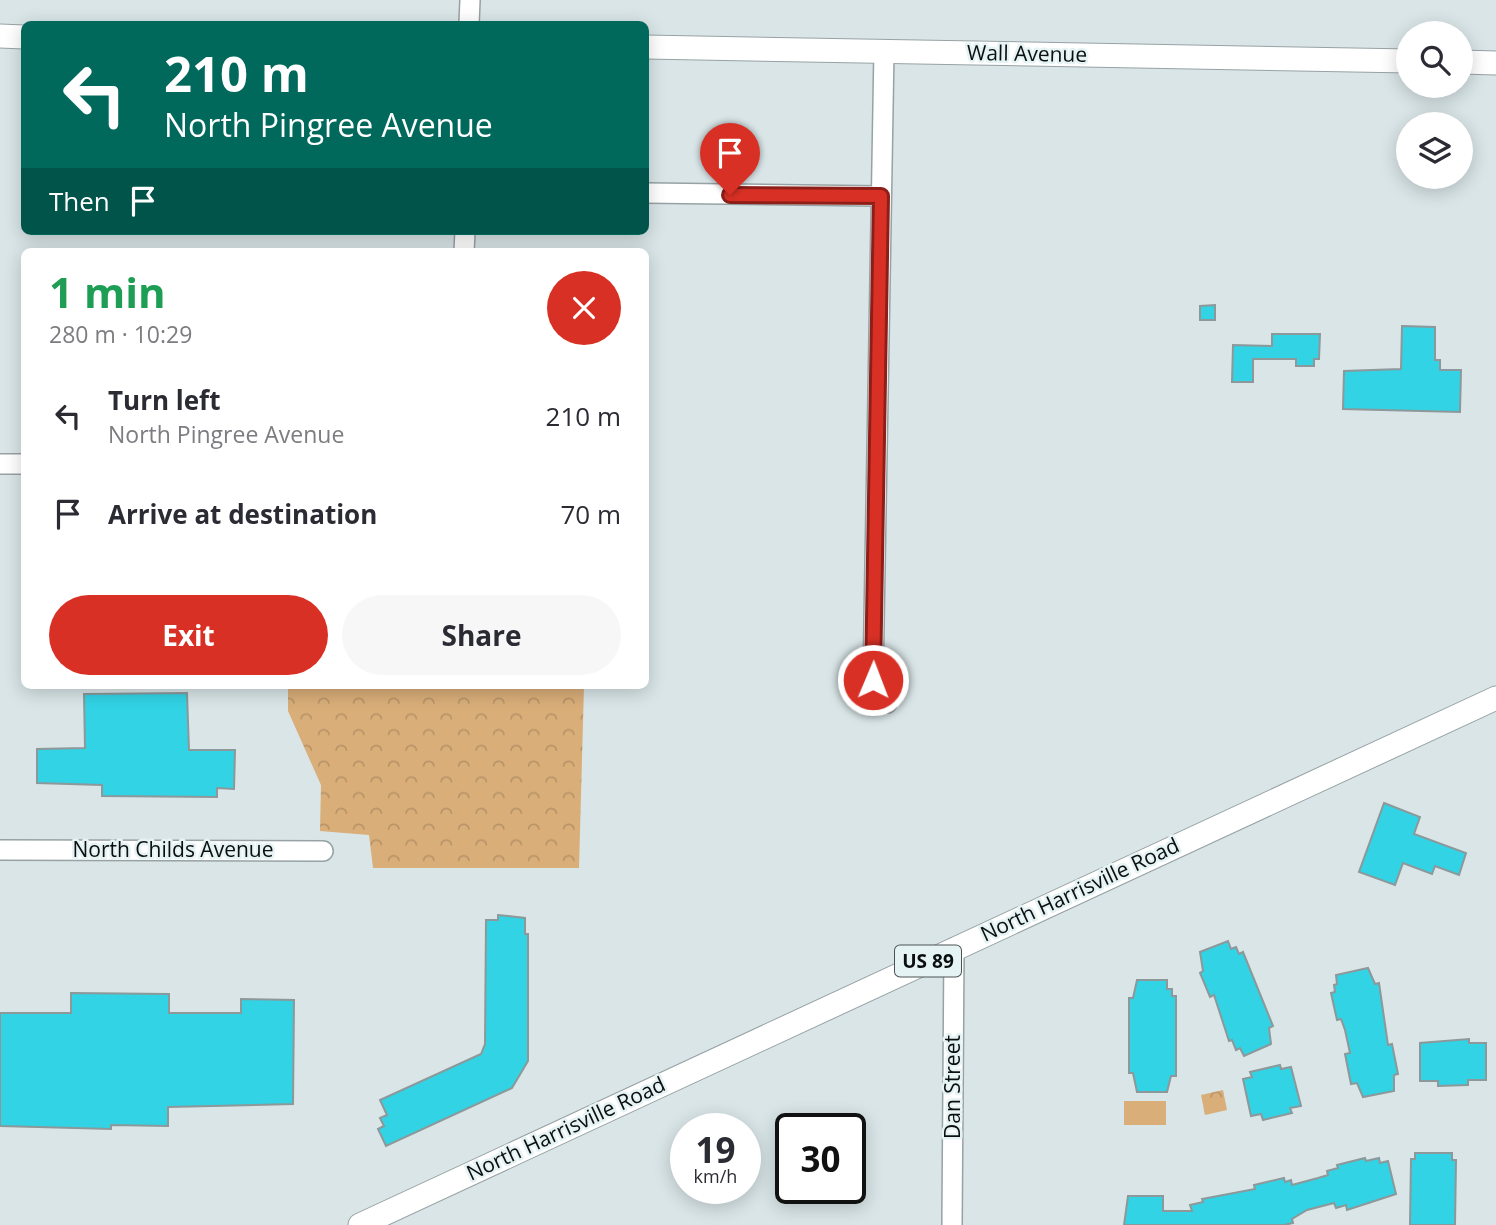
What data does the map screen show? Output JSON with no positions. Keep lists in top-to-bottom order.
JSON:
{
  "streets": {
    "main road": ["Wall Avenue", "North Harrisville Road", "US 89"],
    "street": ["North Childs Avenue", "Dan Street"]
  },
  "crossings": [
    ["North Harrisville Road", "Dan Street"]
  ],
  "page": {
    "turn": ["210 m", "North Pingree Avenue"],
    "then": "Then",
    "heading": ["1 min", "280 m · 10:29"],
    "list": [
      {
        "name": "Turn left",
        "note": "North Pingree Avenue",
        "value": "210 m"
      },
      {
        "name": "Arrive at destination",
        "value": "70 m"
      }
    ],
    "buttons": ["Exit", "Share"],
    "speed": "19 km/h",
    "limit": "30"
  }
}
